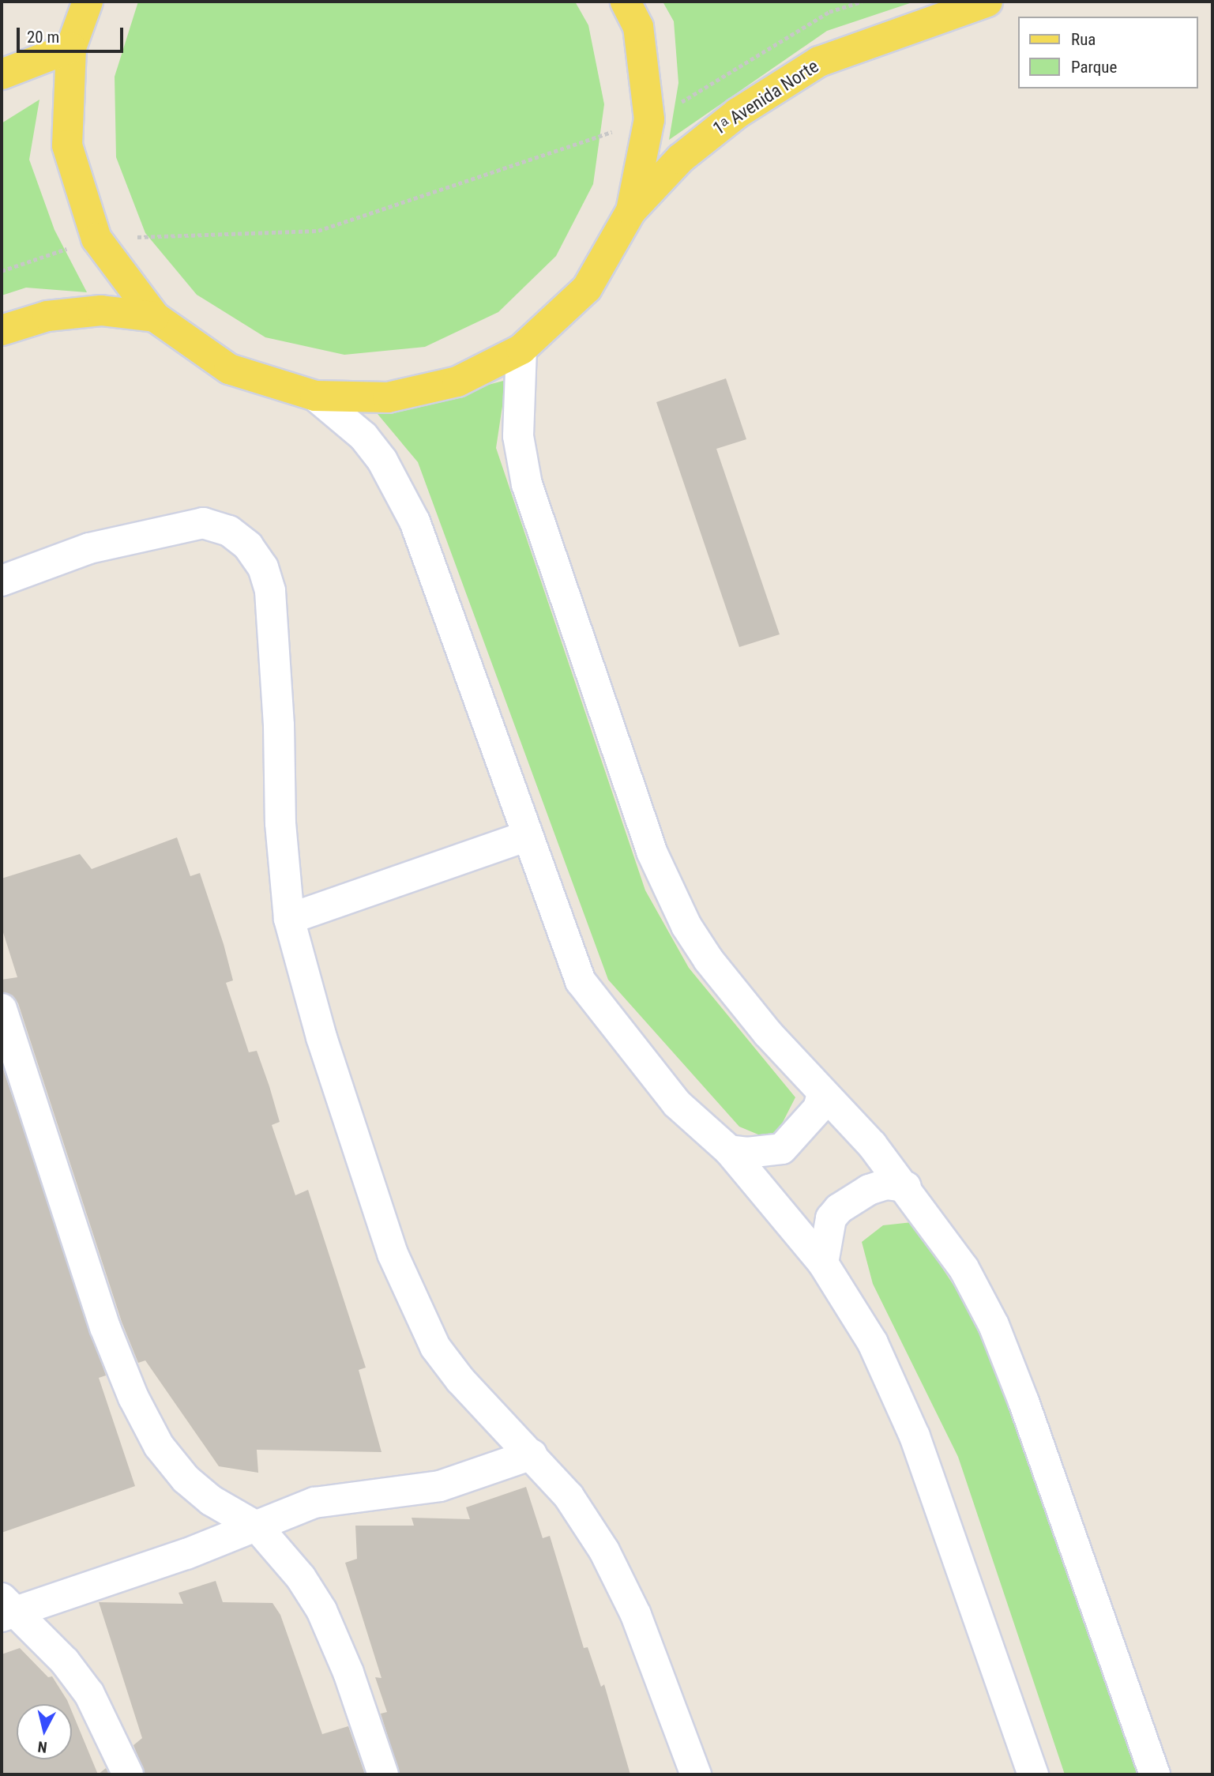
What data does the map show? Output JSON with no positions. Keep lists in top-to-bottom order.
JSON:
{
  "streets": {
    "main road": ["1ᵃ Avenida Norte"]
  },
  "legend": ["Rua", "Parque"],
  "scale_bar": "20 m",
  "north": "bottom"
}
